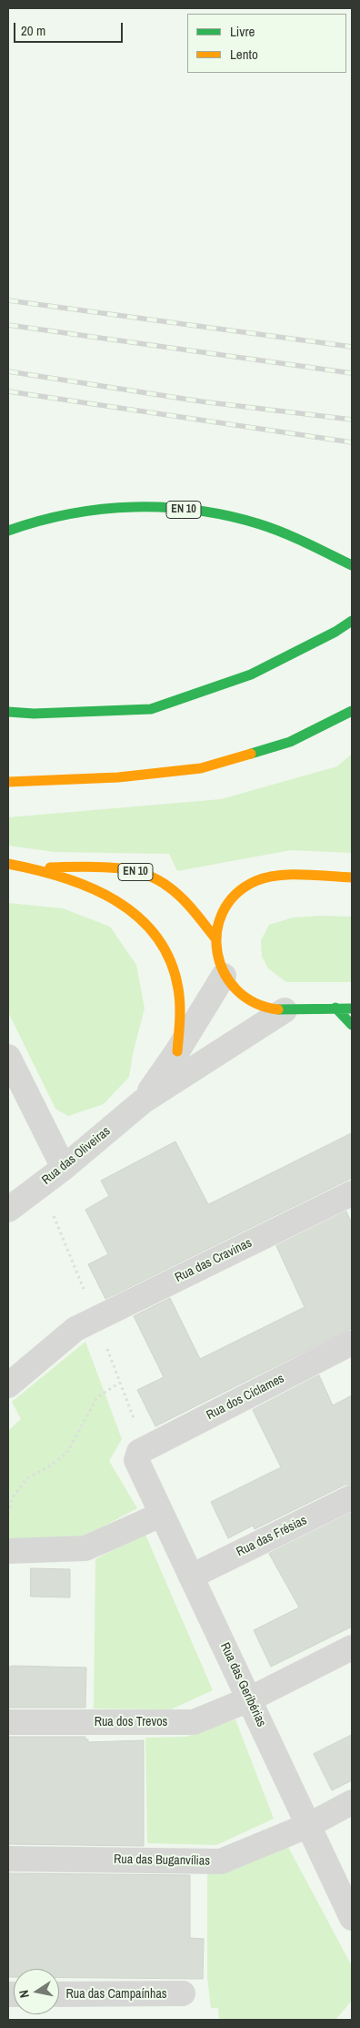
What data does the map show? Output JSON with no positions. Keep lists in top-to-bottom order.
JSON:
{
  "streets": {
    "main road": ["EN 10"],
    "street": [
      "Rua das Oliveiras",
      "Rua das Cravinas",
      "Rua dos Cíclames",
      "Rua das Frésias",
      "Rua das Geribérias",
      "Rua dos Trevos",
      "Rua das Buganvílias",
      "Rua das Campaínhas"
    ]
  },
  "crossings": [
    ["Rua dos Cíclames", "Rua das Geribérias"],
    ["Rua das Frésias", "Rua das Geribérias"],
    ["Rua das Geribérias", "Rua dos Trevos"],
    ["Rua das Geribérias", "Rua das Buganvílias"]
  ],
  "legend": ["Livre", "Lento"],
  "scale_bar": "20 m",
  "north": "left"
}
